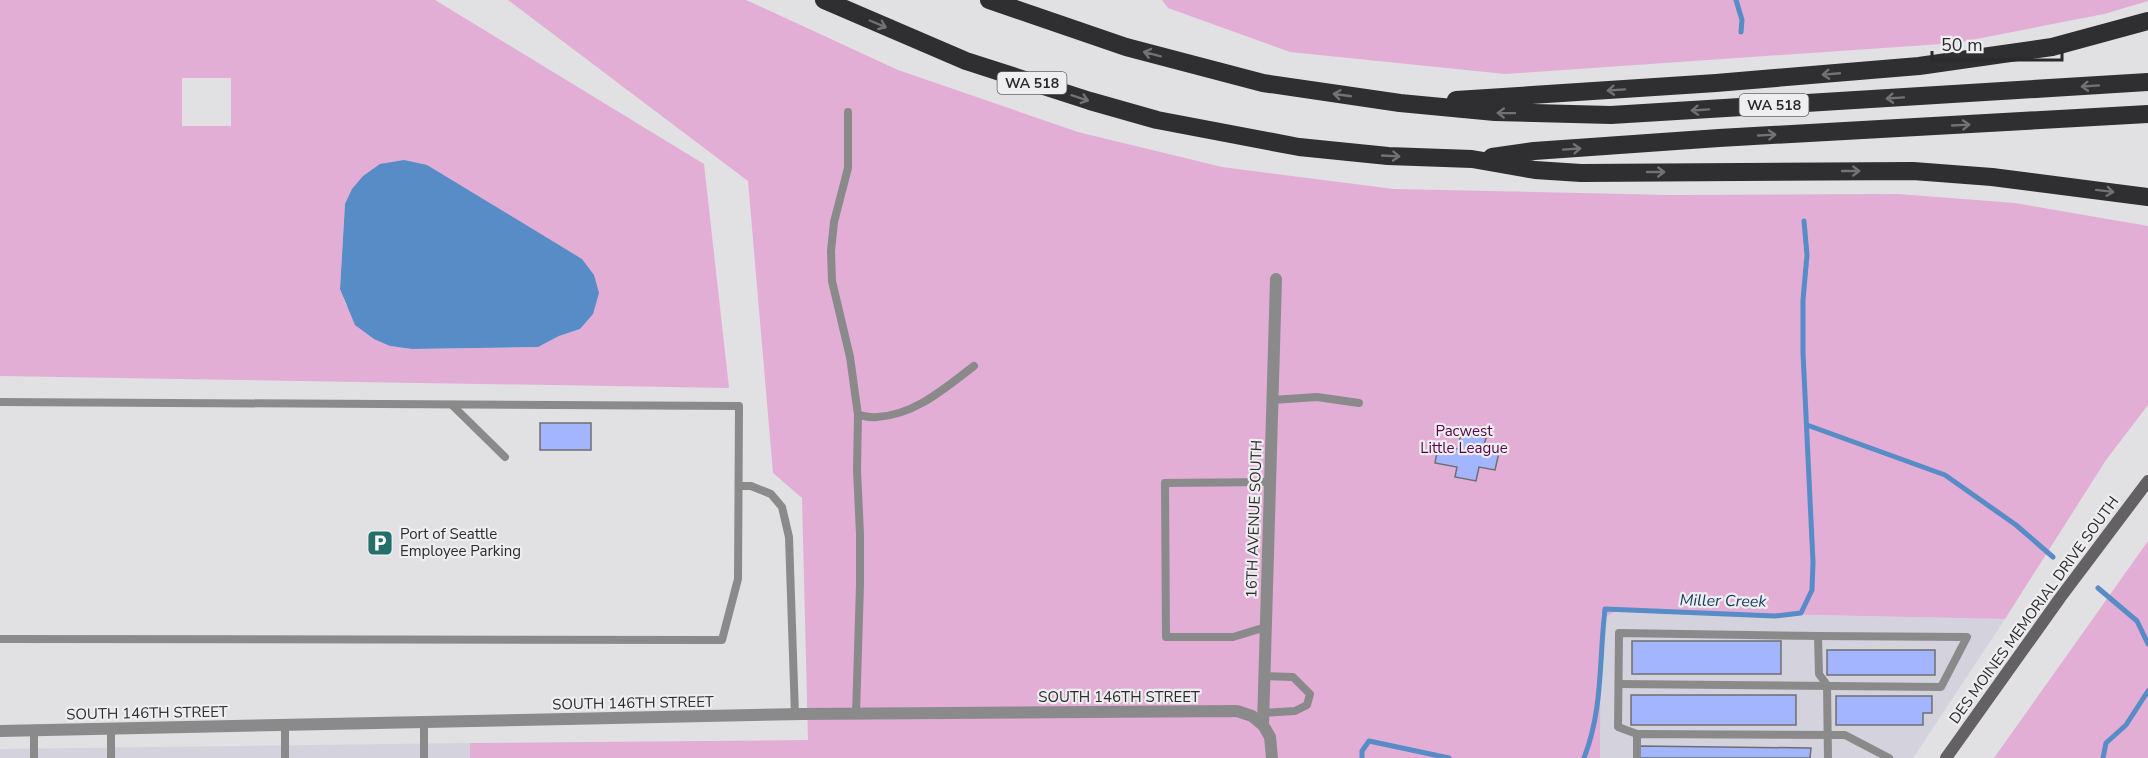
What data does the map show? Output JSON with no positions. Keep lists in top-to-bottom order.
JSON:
{
  "streets": {
    "highway": ["WA 518"],
    "main road": ["DES MOINES MEMORIAL DRIVE SOUTH"],
    "street": ["16TH AVENUE SOUTH", "SOUTH 146TH STREET"]
  },
  "crossings": [
    ["16TH AVENUE SOUTH", "SOUTH 146TH STREET"]
  ],
  "water": ["Miller Creek"],
  "parks": ["Pacwest Little League"],
  "places": {
    "parking": ["Port of Seattle Employee Parking"]
  },
  "scale_bar": "50 m"
}
